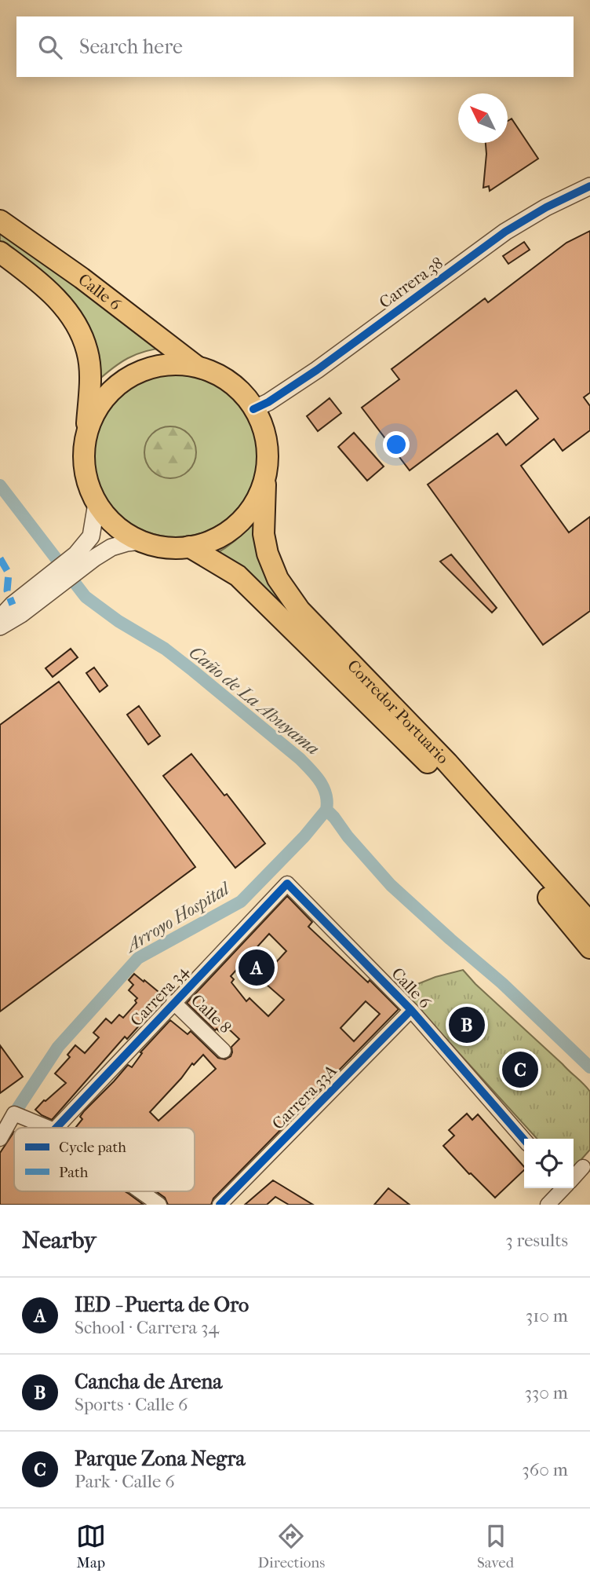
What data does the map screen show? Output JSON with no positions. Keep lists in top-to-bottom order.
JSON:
{
  "streets": {
    "main road": ["Calle 6", "Corredor Portuario"],
    "street": [
      "Carrera 38",
      "Carrera 34",
      "Calle 8",
      "Carrera 33A"
    ]
  },
  "crossings": [
    ["Carrera 38", "Calle 6"],
    ["Carrera 38", "Corredor Portuario"],
    ["Calle 6", "Corredor Portuario"],
    ["Calle 6", "Carrera 34"],
    ["Calle 6", "Carrera 33A"],
    ["Carrera 34", "Calle 8"]
  ],
  "water": ["Caño de La Ahuyama", "Arroyo Hospital"],
  "legend": ["Cycle path", "Path"],
  "north": "top left",
  "page": {
    "search": "Search here",
    "pins": ["A", "B", "C"],
    "heading": ["Nearby", "3 results"],
    "list": [
      {
        "mark": "A",
        "name": "IED - Puerta de Oro",
        "note": "School · Carrera 34",
        "value": "310 m"
      },
      {
        "mark": "B",
        "name": "Cancha de Arena",
        "note": "Sports · Calle 6",
        "value": "330 m"
      },
      {
        "mark": "C",
        "name": "Parque Zona Negra",
        "note": "Park · Calle 6",
        "value": "360 m"
      }
    ],
    "nav": ["Map", "Directions", "Saved"]
  }
}
